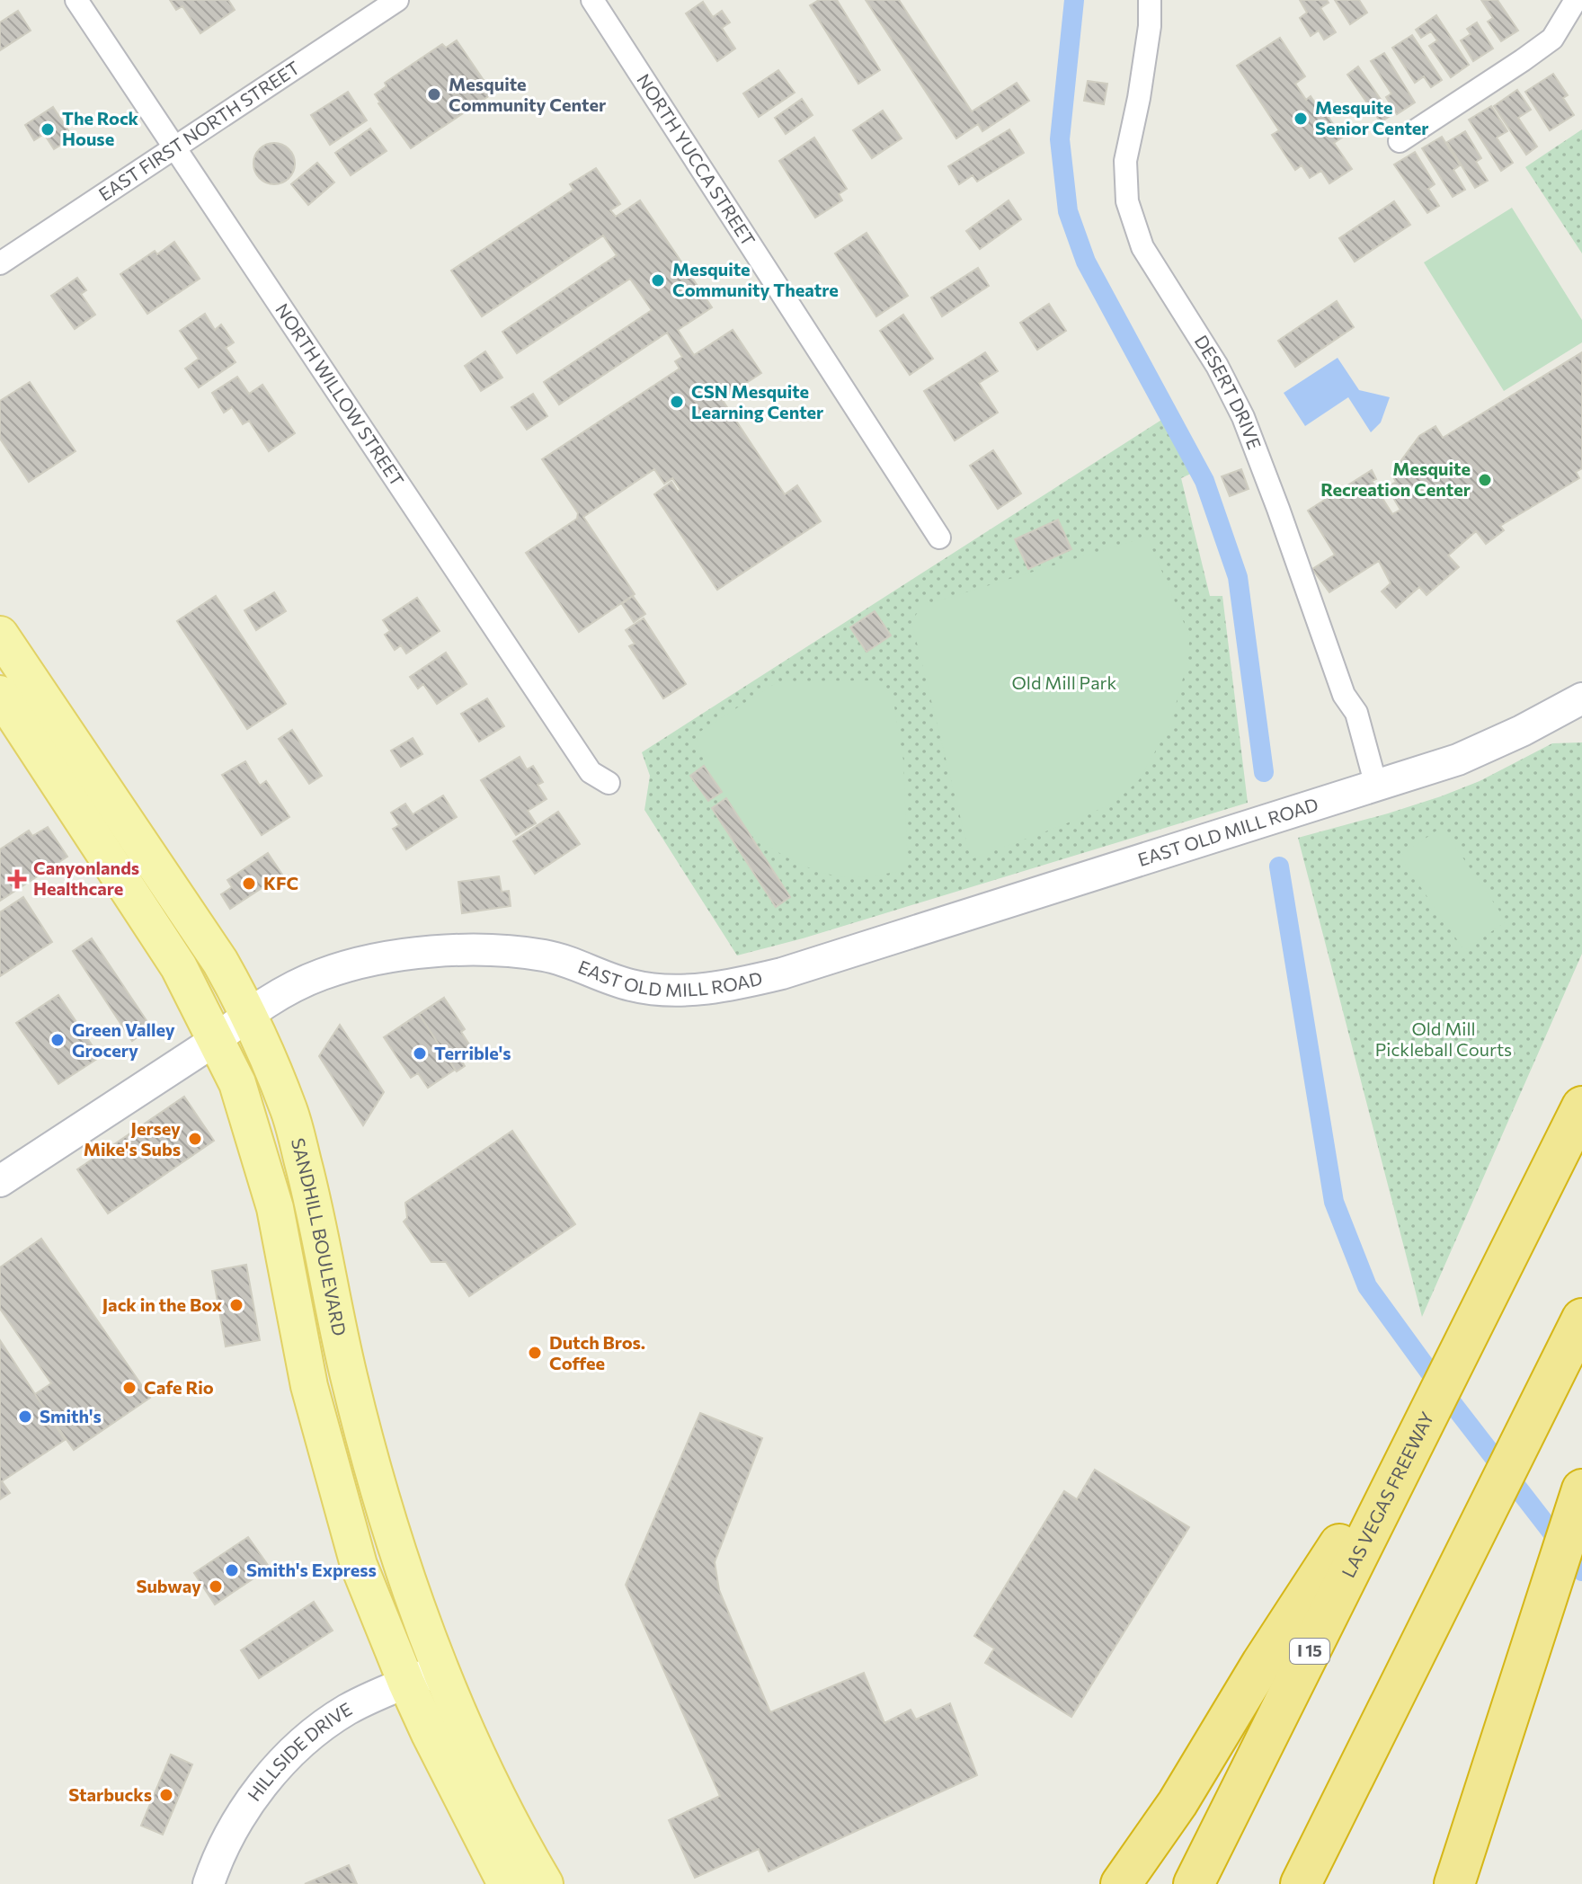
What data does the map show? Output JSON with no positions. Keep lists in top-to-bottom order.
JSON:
{
  "streets": {
    "highway": ["LAS VEGAS FREEWAY", "I 15"],
    "main road": ["SANDHILL BOULEVARD"],
    "street": [
      "EAST FIRST NORTH STREET",
      "NORTH YUCCA STREET",
      "DESERT DRIVE",
      "NORTH WILLOW STREET",
      "EAST OLD MILL ROAD",
      "HILLSIDE DRIVE"
    ]
  },
  "crossings": [
    ["EAST FIRST NORTH STREET", "NORTH WILLOW STREET"],
    ["DESERT DRIVE", "EAST OLD MILL ROAD"],
    ["EAST OLD MILL ROAD", "SANDHILL BOULEVARD"],
    ["SANDHILL BOULEVARD", "HILLSIDE DRIVE"]
  ],
  "parks": ["Old Mill Park", "Old Mill Pickleball Courts"],
  "places": {
    "other": [
      "Mesquite Community Center",
      "Mesquite Senior Center",
      "The Rock House",
      "Mesquite Community Theatre",
      "CSN Mesquite Learning Center",
      "Mesquite Recreation Center",
      "KFC",
      "Green Valley Grocery",
      "Terrible's",
      "Jersey Mike's Subs",
      "Jack in the Box",
      "Dutch Bros. Coffee",
      "Cafe Rio",
      "Smith's",
      "Smith's Express",
      "Subway",
      "Starbucks"
    ],
    "health": ["Canyonlands Healthcare"]
  }
}
